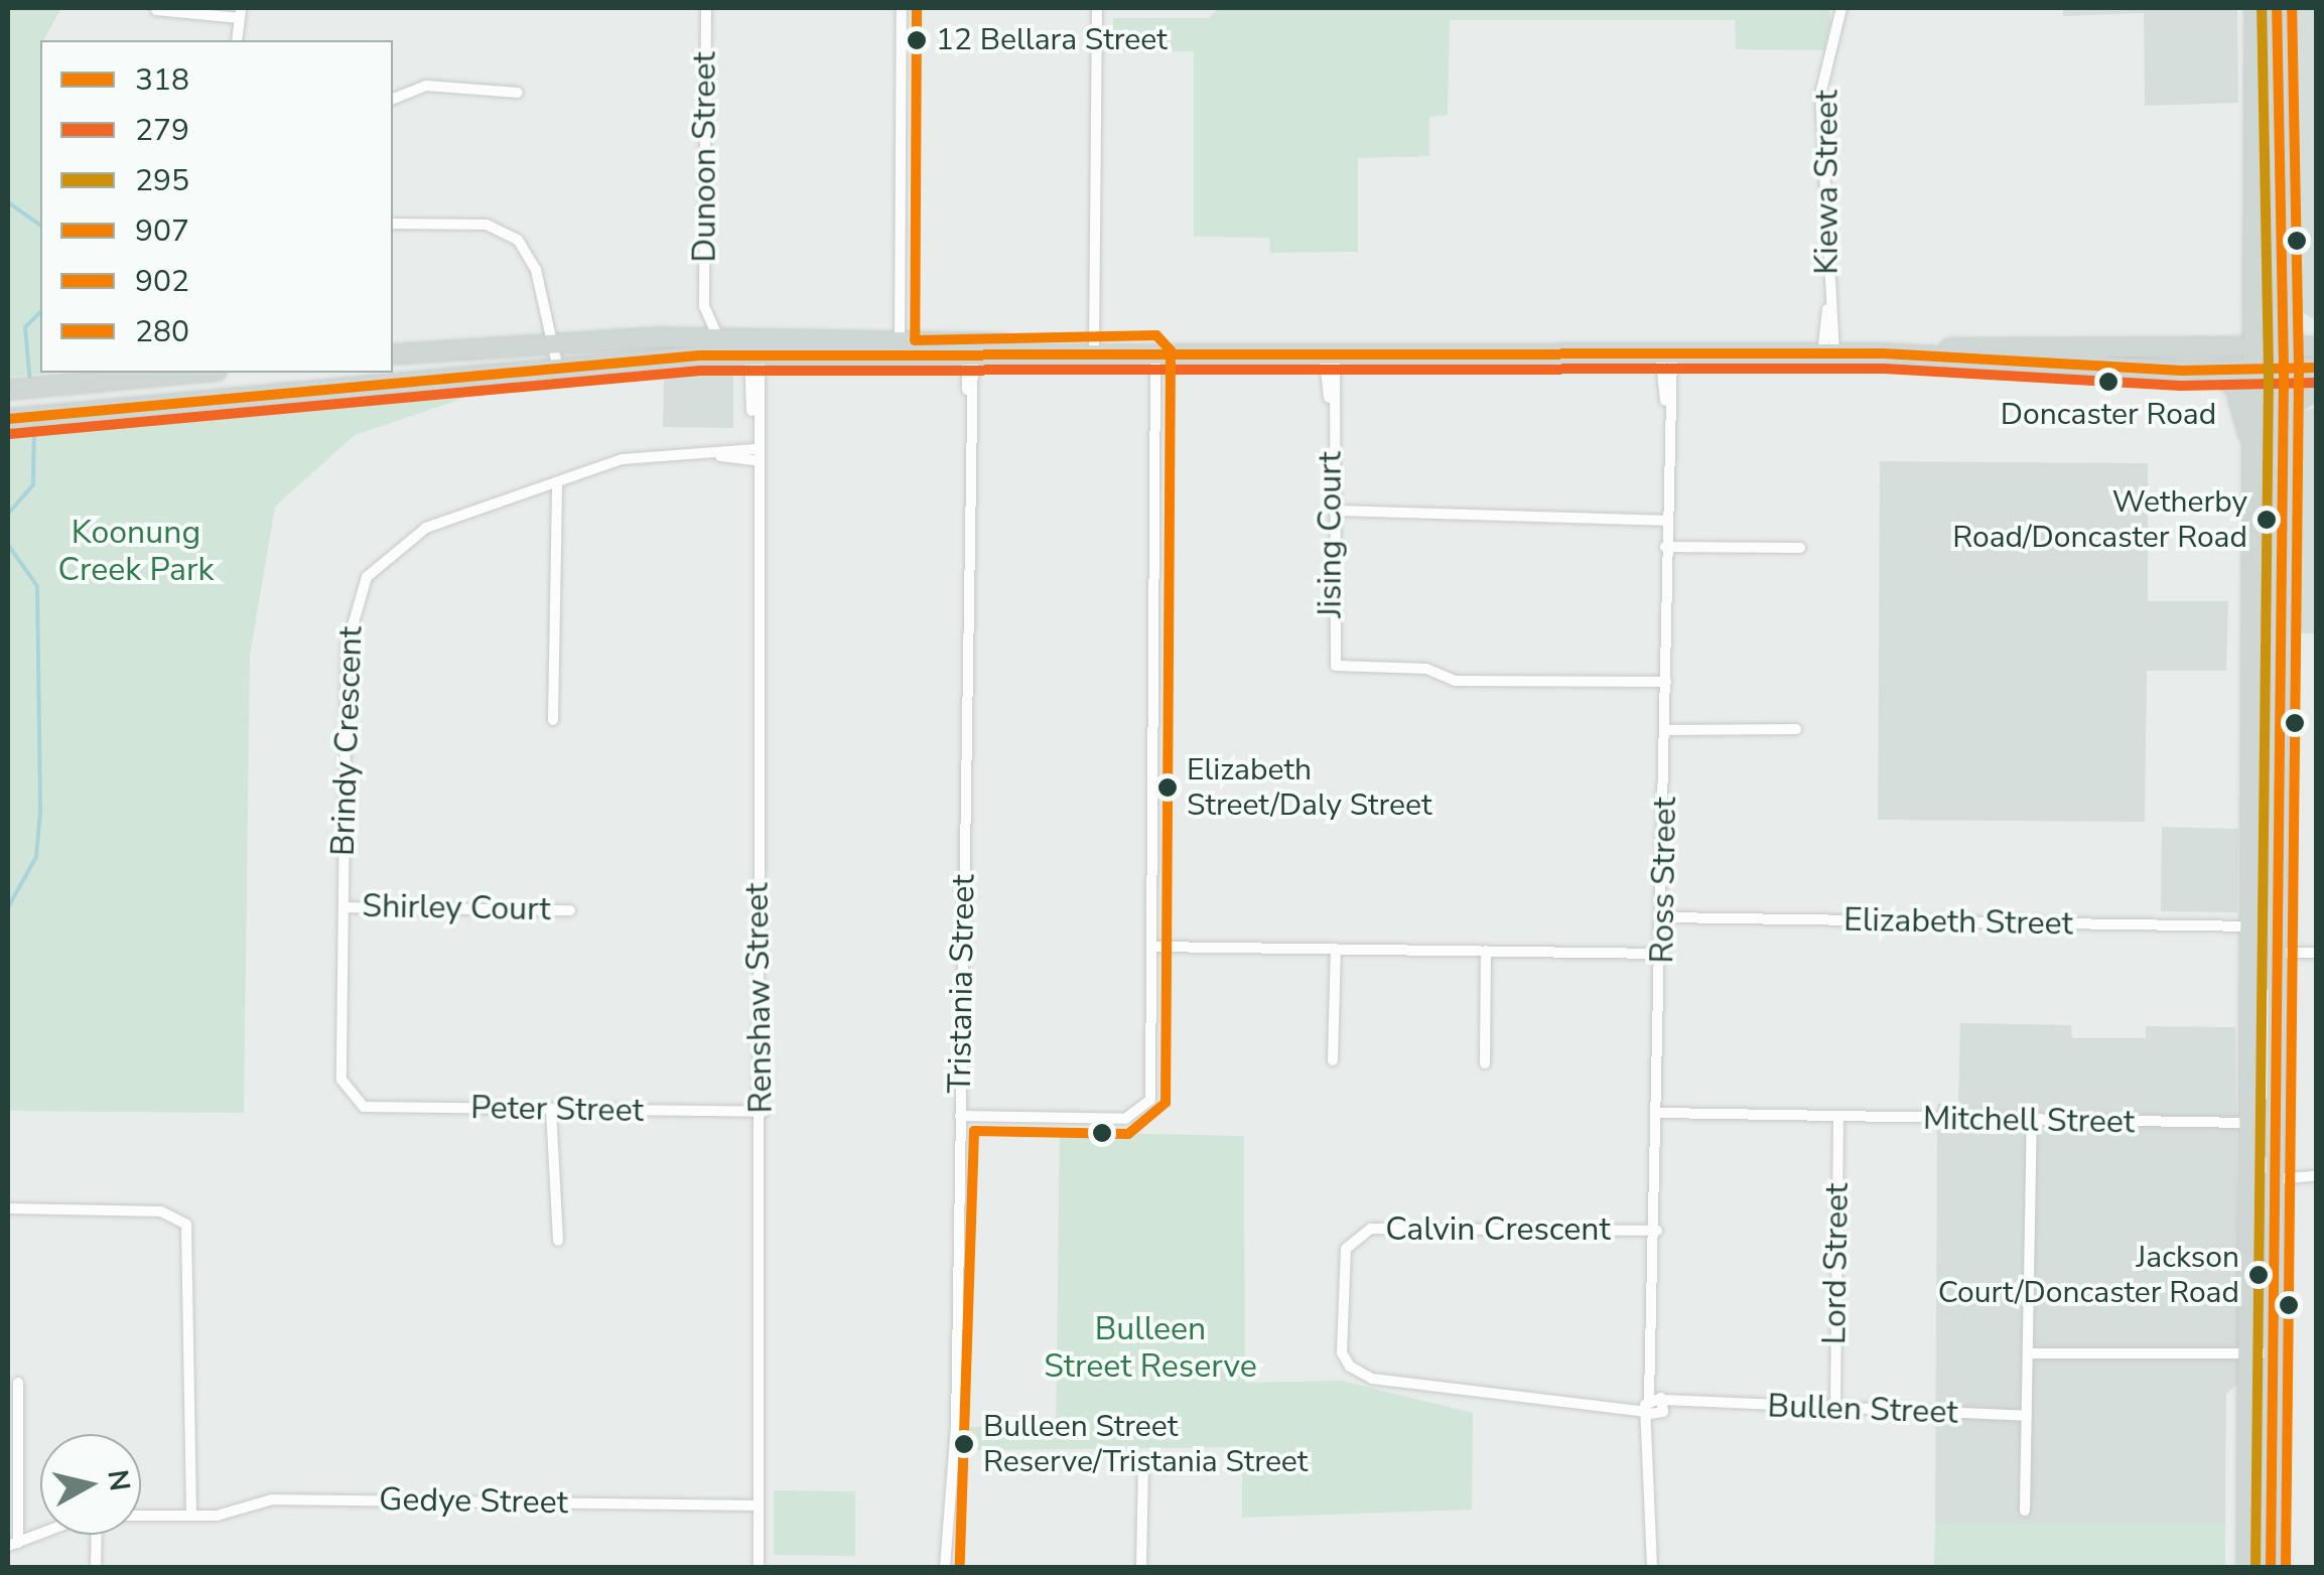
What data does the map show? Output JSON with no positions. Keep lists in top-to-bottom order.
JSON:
{
  "streets": {
    "street": [
      "Dunoon Street",
      "Kiewa Street",
      "Jising Court",
      "Brindy Crescent",
      "Ross Street",
      "Shirley Court",
      "Elizabeth Street",
      "Tristania Street",
      "Renshaw Street",
      "Peter Street",
      "Mitchell Street",
      "Calvin Crescent",
      "Lord Street",
      "Bullen Street",
      "Gedye Street"
    ]
  },
  "crossings": [
    ["Jising Court", "Ross Street"],
    ["Brindy Crescent", "Shirley Court"],
    ["Brindy Crescent", "Renshaw Street"],
    ["Brindy Crescent", "Peter Street"],
    ["Ross Street", "Elizabeth Street"],
    ["Ross Street", "Mitchell Street"],
    ["Ross Street", "Calvin Crescent"],
    ["Ross Street", "Bullen Street"],
    ["Renshaw Street", "Peter Street"],
    ["Renshaw Street", "Gedye Street"],
    ["Mitchell Street", "Lord Street"],
    ["Calvin Crescent", "Bullen Street"],
    ["Lord Street", "Bullen Street"]
  ],
  "parks": ["Koonung Creek Park", "Bulleen Street Reserve"],
  "places": [
    "12 Bellara Street",
    "Doncaster Road",
    "Wetherby Road/Doncaster Road",
    "Elizabeth Street/Daly Street",
    "Jackson Court/Doncaster Road",
    "Bulleen Street Reserve/Tristania Street"
  ],
  "lines": [
    "transit line 295",
    "transit line 907",
    "transit line 902",
    "transit line 280",
    "transit line 318",
    "transit line 279"
  ],
  "legend": [
    "318",
    "279",
    "295",
    "907",
    "902",
    "280"
  ],
  "north": "right"
}
